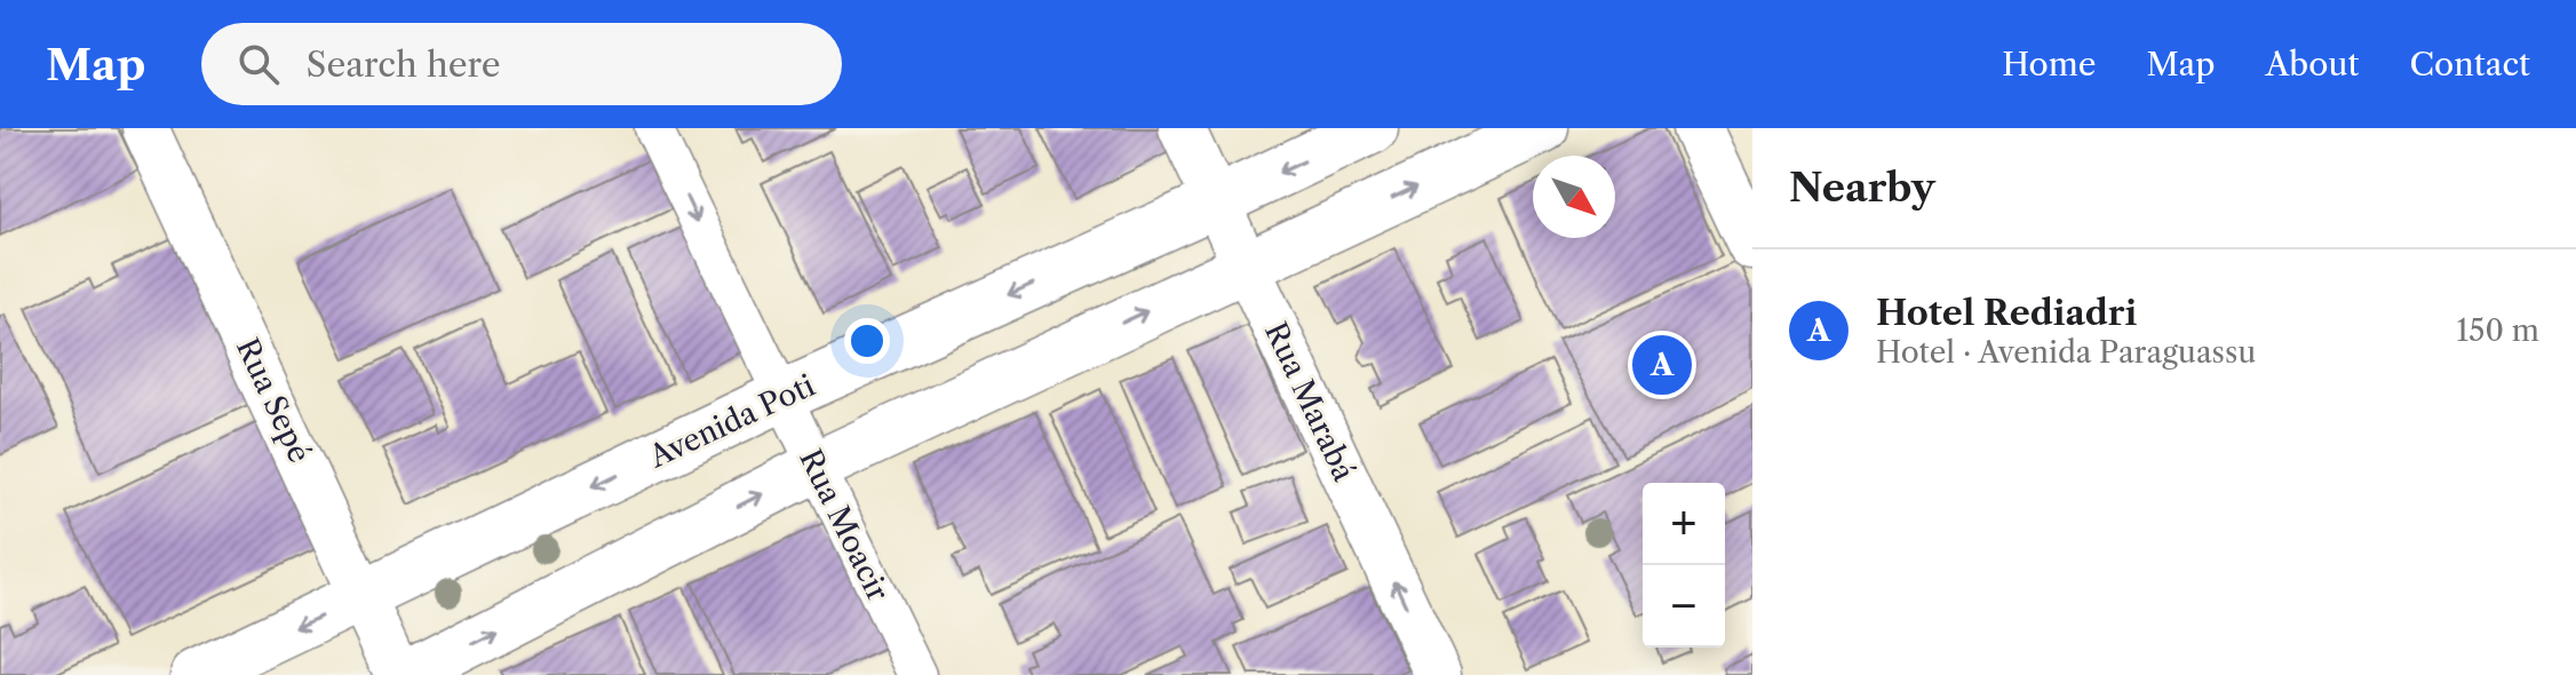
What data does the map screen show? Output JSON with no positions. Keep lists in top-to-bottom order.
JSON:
{
  "streets": {
    "main road": ["Avenida Poti"],
    "street": ["Rua Sepé", "Rua Marabá", "Rua Moacir"]
  },
  "crossings": [
    ["Rua Sepé", "Avenida Poti"],
    ["Rua Marabá", "Avenida Poti"],
    ["Avenida Poti", "Rua Moacir"]
  ],
  "one_way": ["Rua Marabá", "Rua Moacir"],
  "north": "bottom right",
  "page": {
    "header": "Map",
    "search": "Search here",
    "nav": [
      "Home",
      "Map",
      "About",
      "Contact"
    ],
    "heading": "Nearby",
    "list": [
      {
        "mark": "A",
        "name": "Hotel Rediadri",
        "note": "Hotel · Avenida Paraguassu",
        "value": "150 m"
      }
    ],
    "pins": "A",
    "map_buttons": ["+", "−"]
  }
}
